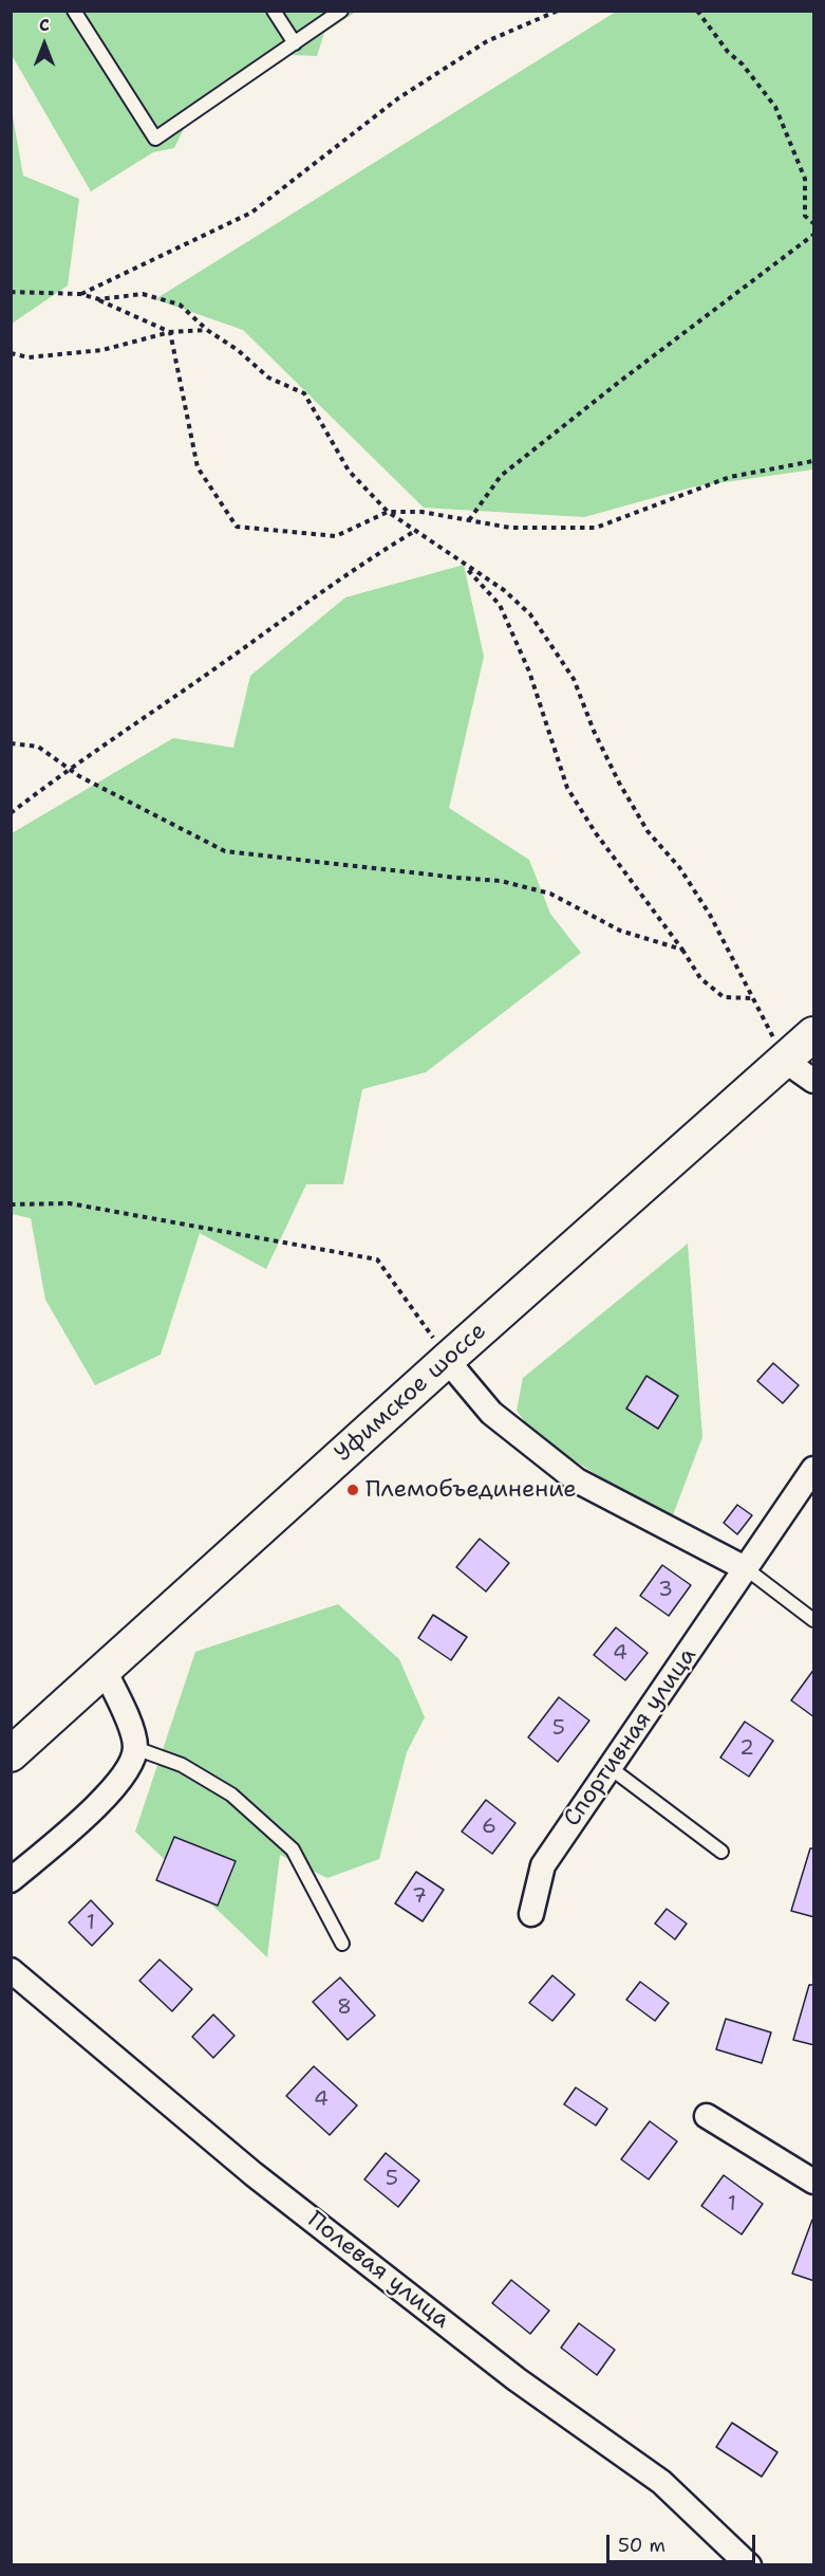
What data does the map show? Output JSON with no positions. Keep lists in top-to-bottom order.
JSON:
{
  "streets": {
    "main road": ["Уфимское шоссе"],
    "street": ["Спортивная улица", "Полевая улица"]
  },
  "places": ["Племобъединение"],
  "house_numbers": [
    "3",
    "4",
    "5",
    "2",
    "6",
    "7",
    "1",
    "8",
    "4",
    "5",
    "1"
  ],
  "scale_bar": "50 m",
  "north": "top"
}
